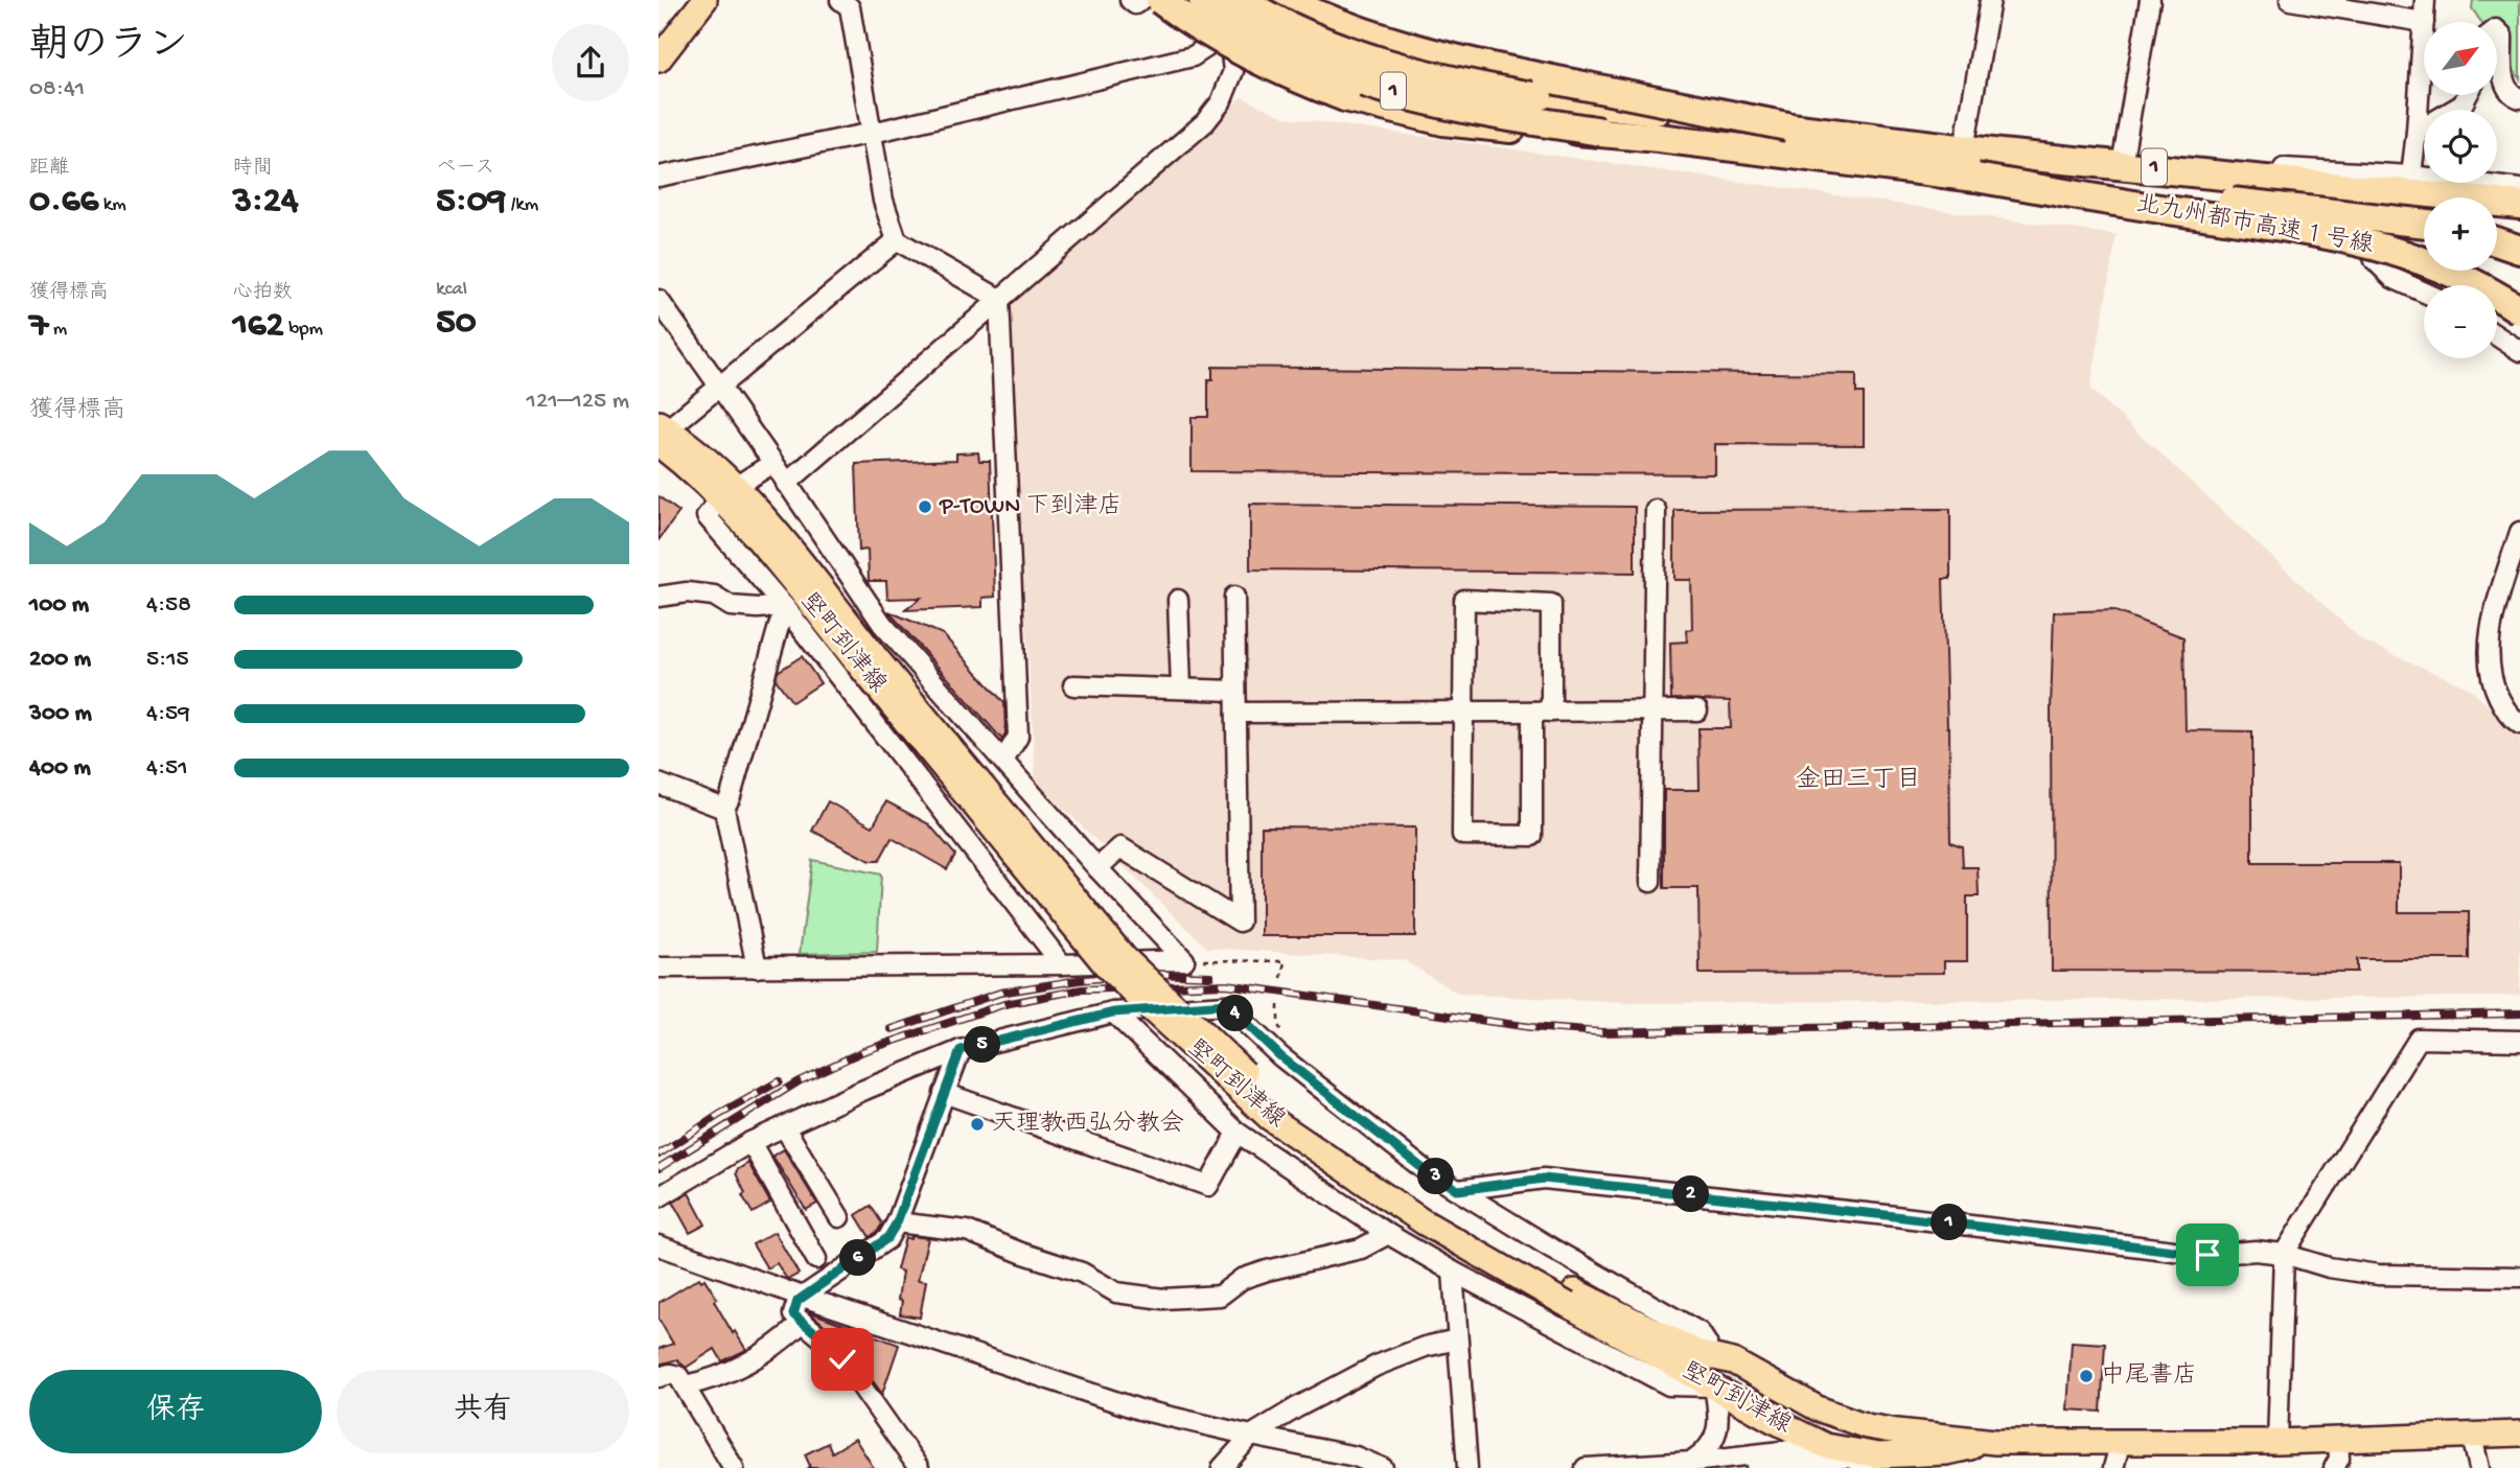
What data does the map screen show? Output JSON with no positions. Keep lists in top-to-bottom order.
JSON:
{
  "streets": {
    "highway": ["1", "北九州都市高速１号線"],
    "main road": ["堅町到津線"]
  },
  "crossings": [
    ["1", "北九州都市高速１号線"]
  ],
  "districts": ["金田三丁目"],
  "places": ["P-TOWN 下到津店", "天理教西弘分教会", "中尾書店"],
  "north": "top right",
  "page": {
    "heading": ["朝のラン", "08:41"],
    "map_buttons": ["+", "−"],
    "stats": [
      ["距離", "0.66 km"],
      ["時間", "3:24"],
      ["ペース", "5:09 /km"],
      ["獲得標高", "7 m"],
      ["心拍数", "162 bpm"],
      ["kcal", "50"]
    ],
    "chart": ["獲得標高", "121–125 m"],
    "list": [
      {
        "name": "100 m",
        "note": "4:58"
      },
      {
        "name": "200 m",
        "note": "5:15"
      },
      {
        "name": "300 m",
        "note": "4:59"
      },
      {
        "name": "400 m",
        "note": "4:51"
      }
    ],
    "pins": [
      "4",
      "5",
      "3",
      "2",
      "1",
      "6"
    ],
    "buttons": ["保存", "共有"]
  }
}
